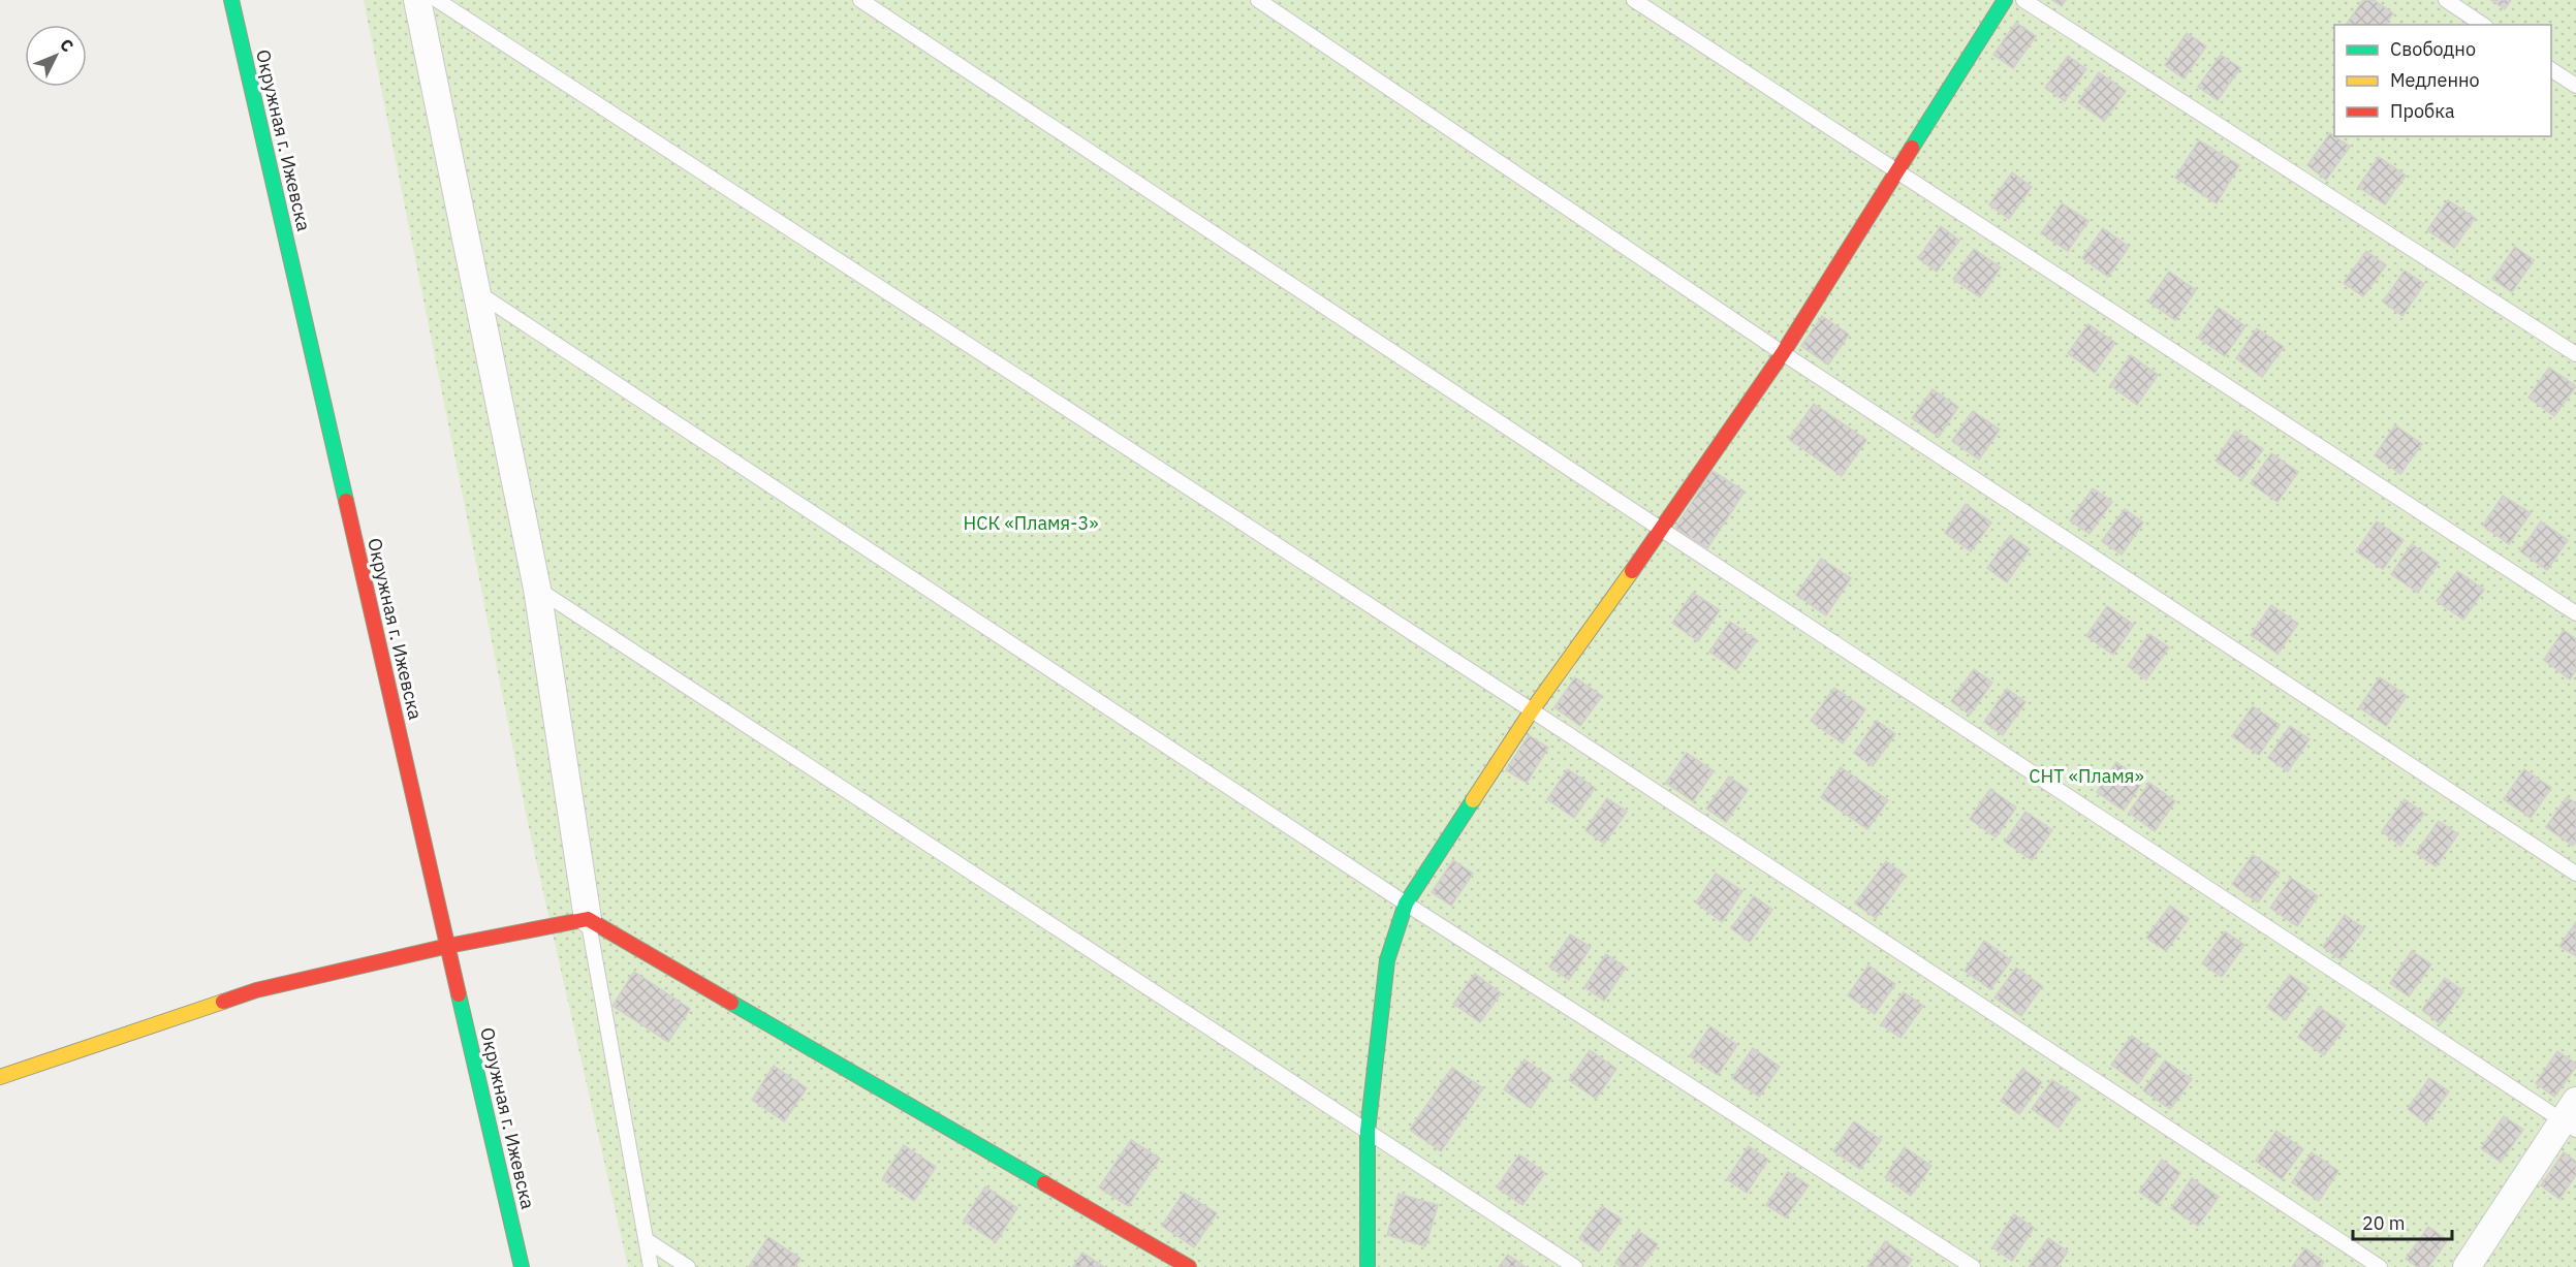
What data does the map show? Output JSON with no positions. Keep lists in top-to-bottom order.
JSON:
{
  "streets": {
    "street": ["Окружная г. Ижевска"]
  },
  "parks": ["НСК «Пламя-3»", "СНТ «Пламя»"],
  "legend": ["Свободно", "Медленно", "Пробка"],
  "scale_bar": "20 m",
  "north": "top right"
}
